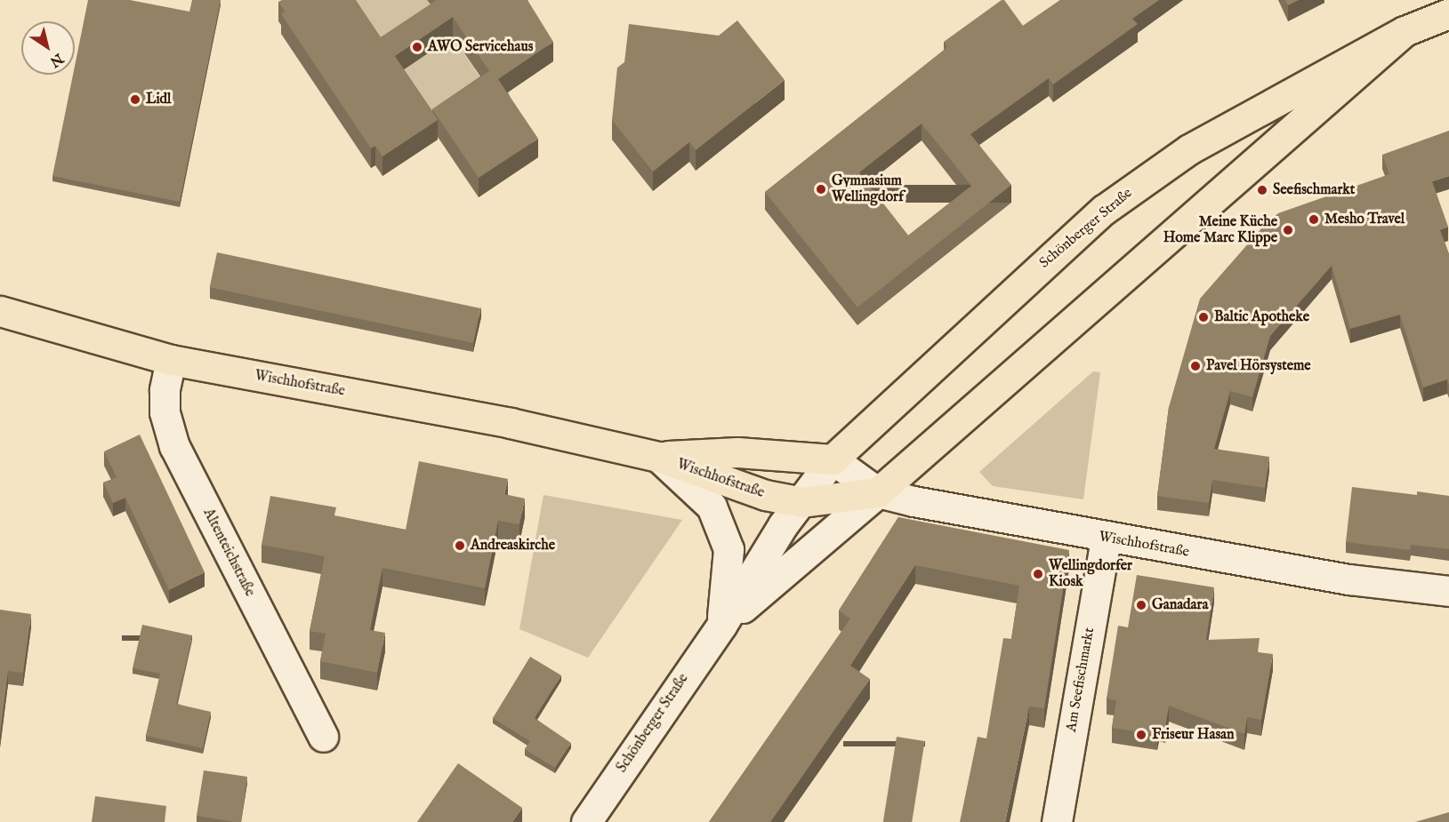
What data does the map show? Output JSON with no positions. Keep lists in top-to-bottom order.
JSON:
{
  "streets": {
    "main road": ["Schönberger Straße", "Wischhofstraße"],
    "street": ["Altenteichstraße", "Am Seefischmarkt"]
  },
  "crossings": [
    ["Schönberger Straße", "Wischhofstraße"],
    ["Wischhofstraße", "Altenteichstraße"],
    ["Wischhofstraße", "Am Seefischmarkt"]
  ],
  "places": [
    "AWO Servicehaus",
    "Lidl",
    "Gymnasium Wellingdorf",
    "Seefischmarkt",
    "Mesho Travel",
    "Meine Küche Home Marc Klippe",
    "Baltic Apotheke",
    "Pavel Hörsysteme",
    "Andreaskirche",
    "Wellingdorfer Kiosk",
    "Ganadara",
    "Friseur Hasan"
  ],
  "north": "bottom right"
}
